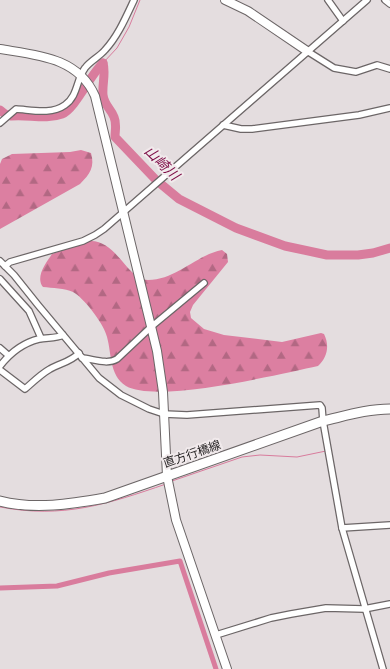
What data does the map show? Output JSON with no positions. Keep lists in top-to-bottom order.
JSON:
{
  "streets": {
    "main road": ["直方行橋線"]
  },
  "water": ["山崎川"]
}
